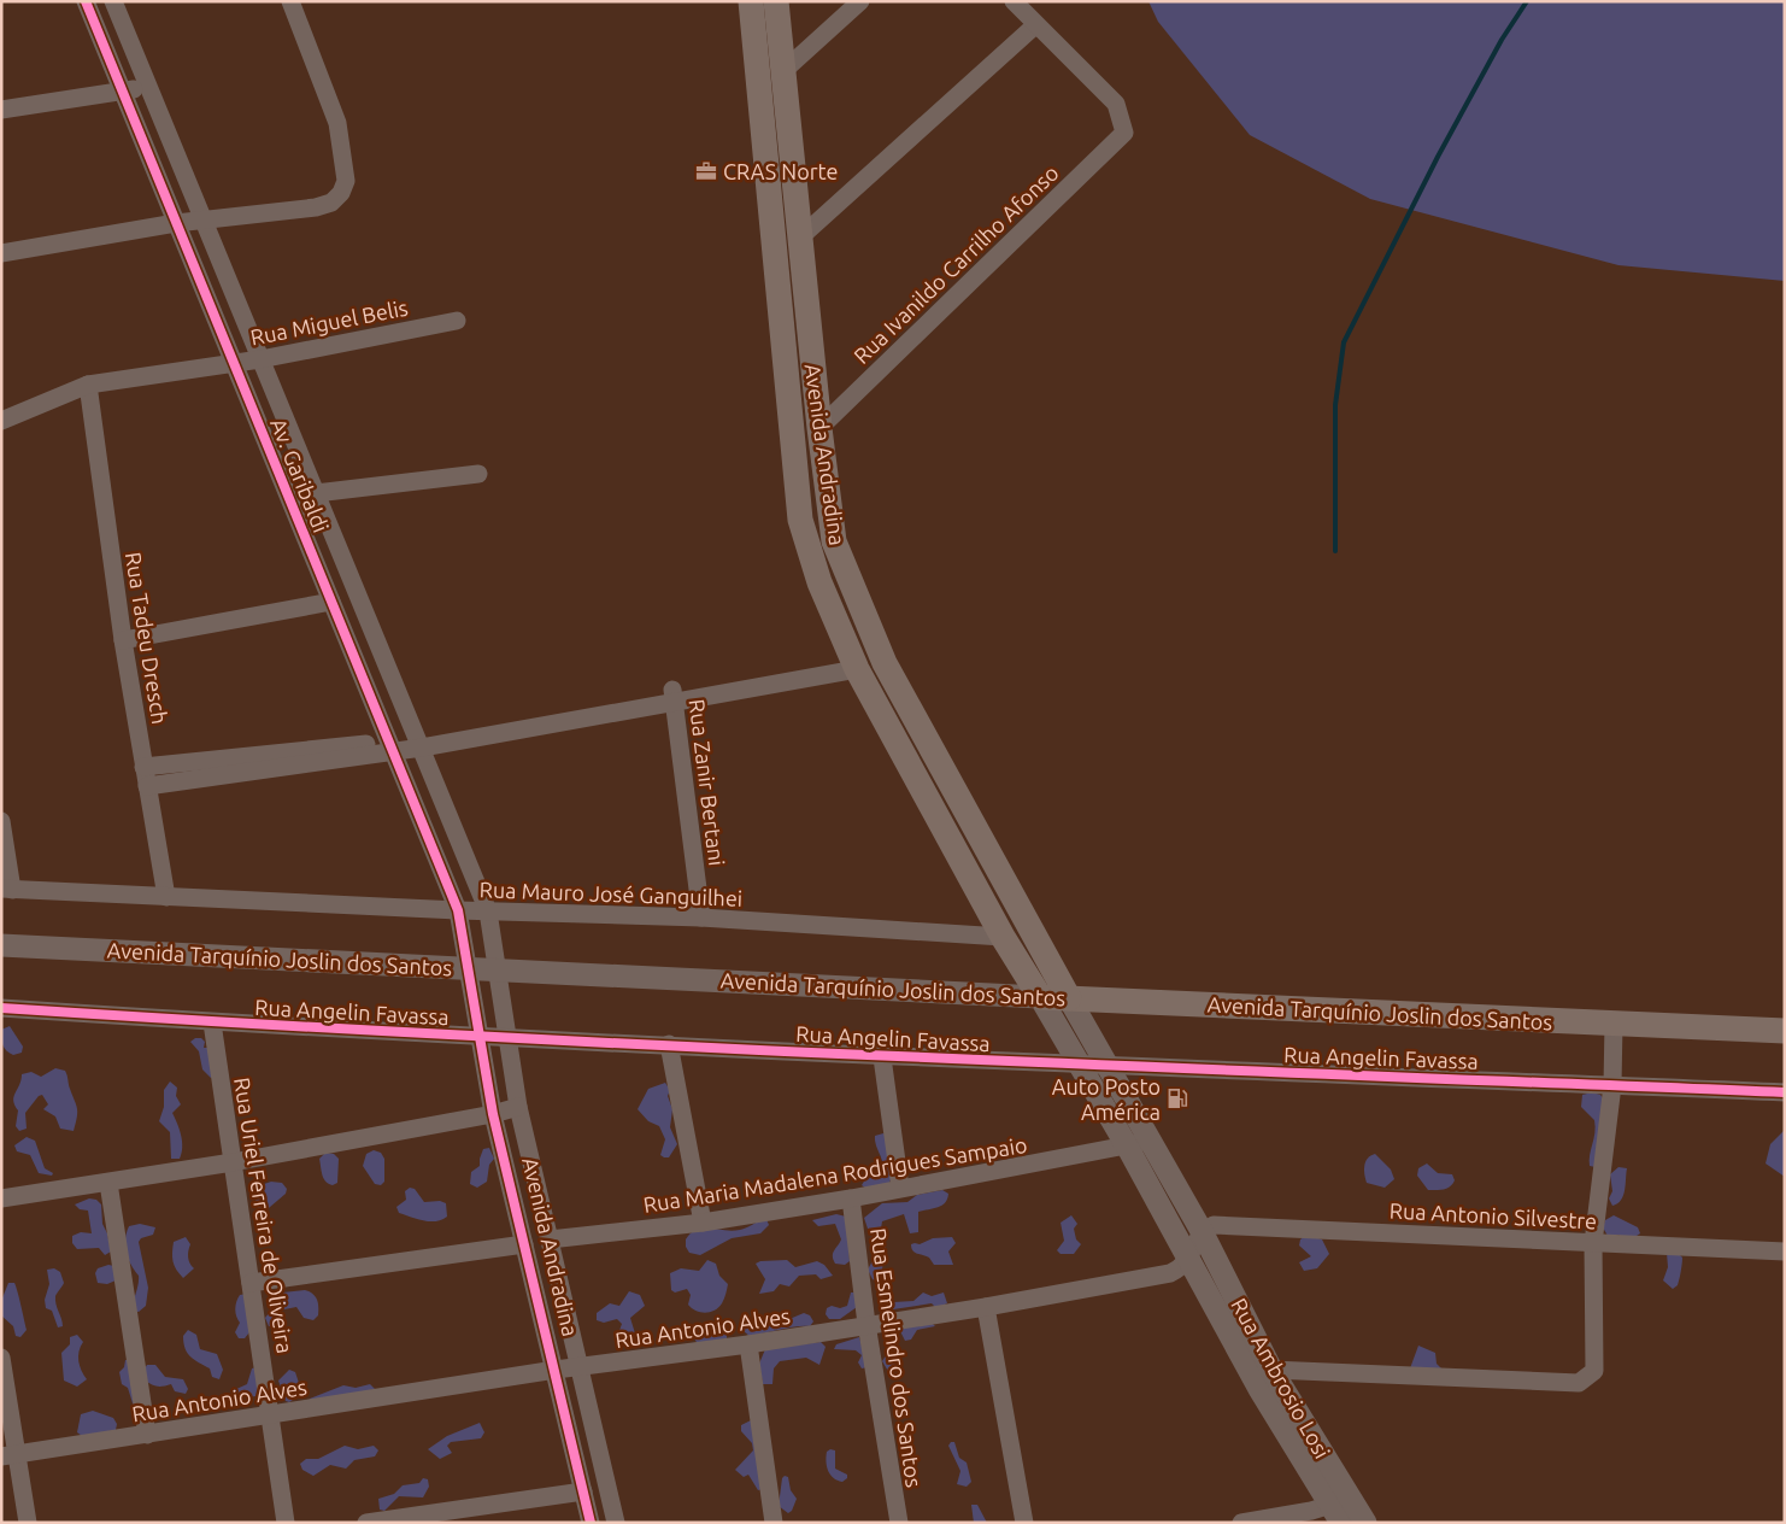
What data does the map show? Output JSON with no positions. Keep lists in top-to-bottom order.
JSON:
{
  "streets": {
    "main road": ["Avenida Andradina", "Avenida Tarquínio Joslin dos Santos"],
    "street": [
      "Rua Ivanildo Carrilho Afonso",
      "Rua Miguel Belis",
      "Av. Garibaldi",
      "Rua Tadeu Dresch",
      "Rua Zanir Bertani",
      "Rua Mauro José Ganguilhei",
      "Rua Angelin Favassa",
      "Rua Maria Madalena Rodrigues Sampaio",
      "Rua Uriel Ferreira de Oliveira",
      "Rua Antonio Silvestre",
      "Rua Antonio Alves",
      "Rua Esmelindro dos Santos",
      "Rua Ambrosio Losi"
    ]
  },
  "crossings": [
    ["Rua Ivanildo Carrilho Afonso", "Avenida Andradina"],
    ["Rua Miguel Belis", "Av. Garibaldi"],
    ["Rua Miguel Belis", "Rua Tadeu Dresch"],
    ["Avenida Andradina", "Av. Garibaldi"],
    ["Avenida Andradina", "Rua Mauro José Ganguilhei"],
    ["Avenida Andradina", "Avenida Tarquínio Joslin dos Santos"],
    ["Avenida Andradina", "Rua Angelin Favassa"],
    ["Avenida Andradina", "Rua Maria Madalena Rodrigues Sampaio"],
    ["Avenida Andradina", "Rua Antonio Alves"],
    ["Av. Garibaldi", "Rua Mauro José Ganguilhei"],
    ["Av. Garibaldi", "Avenida Tarquínio Joslin dos Santos"],
    ["Av. Garibaldi", "Rua Angelin Favassa"],
    ["Av. Garibaldi", "Rua Antonio Alves"],
    ["Rua Tadeu Dresch", "Rua Mauro José Ganguilhei"],
    ["Rua Zanir Bertani", "Rua Mauro José Ganguilhei"],
    ["Rua Angelin Favassa", "Rua Uriel Ferreira de Oliveira"],
    ["Rua Maria Madalena Rodrigues Sampaio", "Rua Esmelindro dos Santos"],
    ["Rua Maria Madalena Rodrigues Sampaio", "Rua Ambrosio Losi"],
    ["Rua Uriel Ferreira de Oliveira", "Rua Antonio Alves"],
    ["Rua Antonio Silvestre", "Rua Ambrosio Losi"],
    ["Rua Antonio Alves", "Rua Esmelindro dos Santos"],
    ["Rua Antonio Alves", "Rua Ambrosio Losi"]
  ],
  "places": {
    "office": ["CRAS Norte"],
    "fuel station": ["Auto Posto América"]
  }
}
